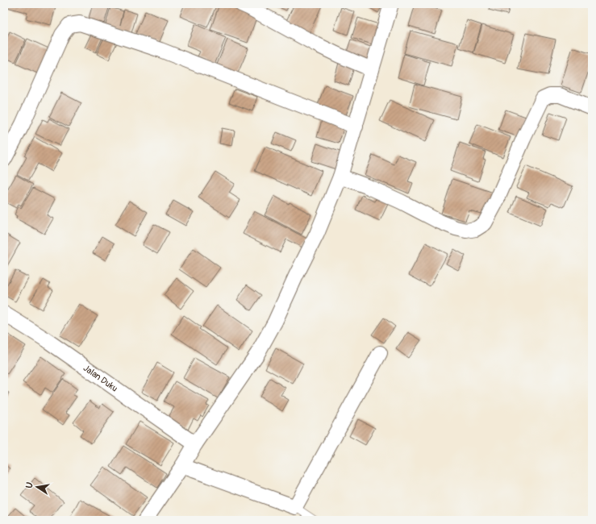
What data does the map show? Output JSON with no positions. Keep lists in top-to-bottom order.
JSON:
{
  "streets": {
    "street": ["Jalan Duku"]
  },
  "north": "left"
}
